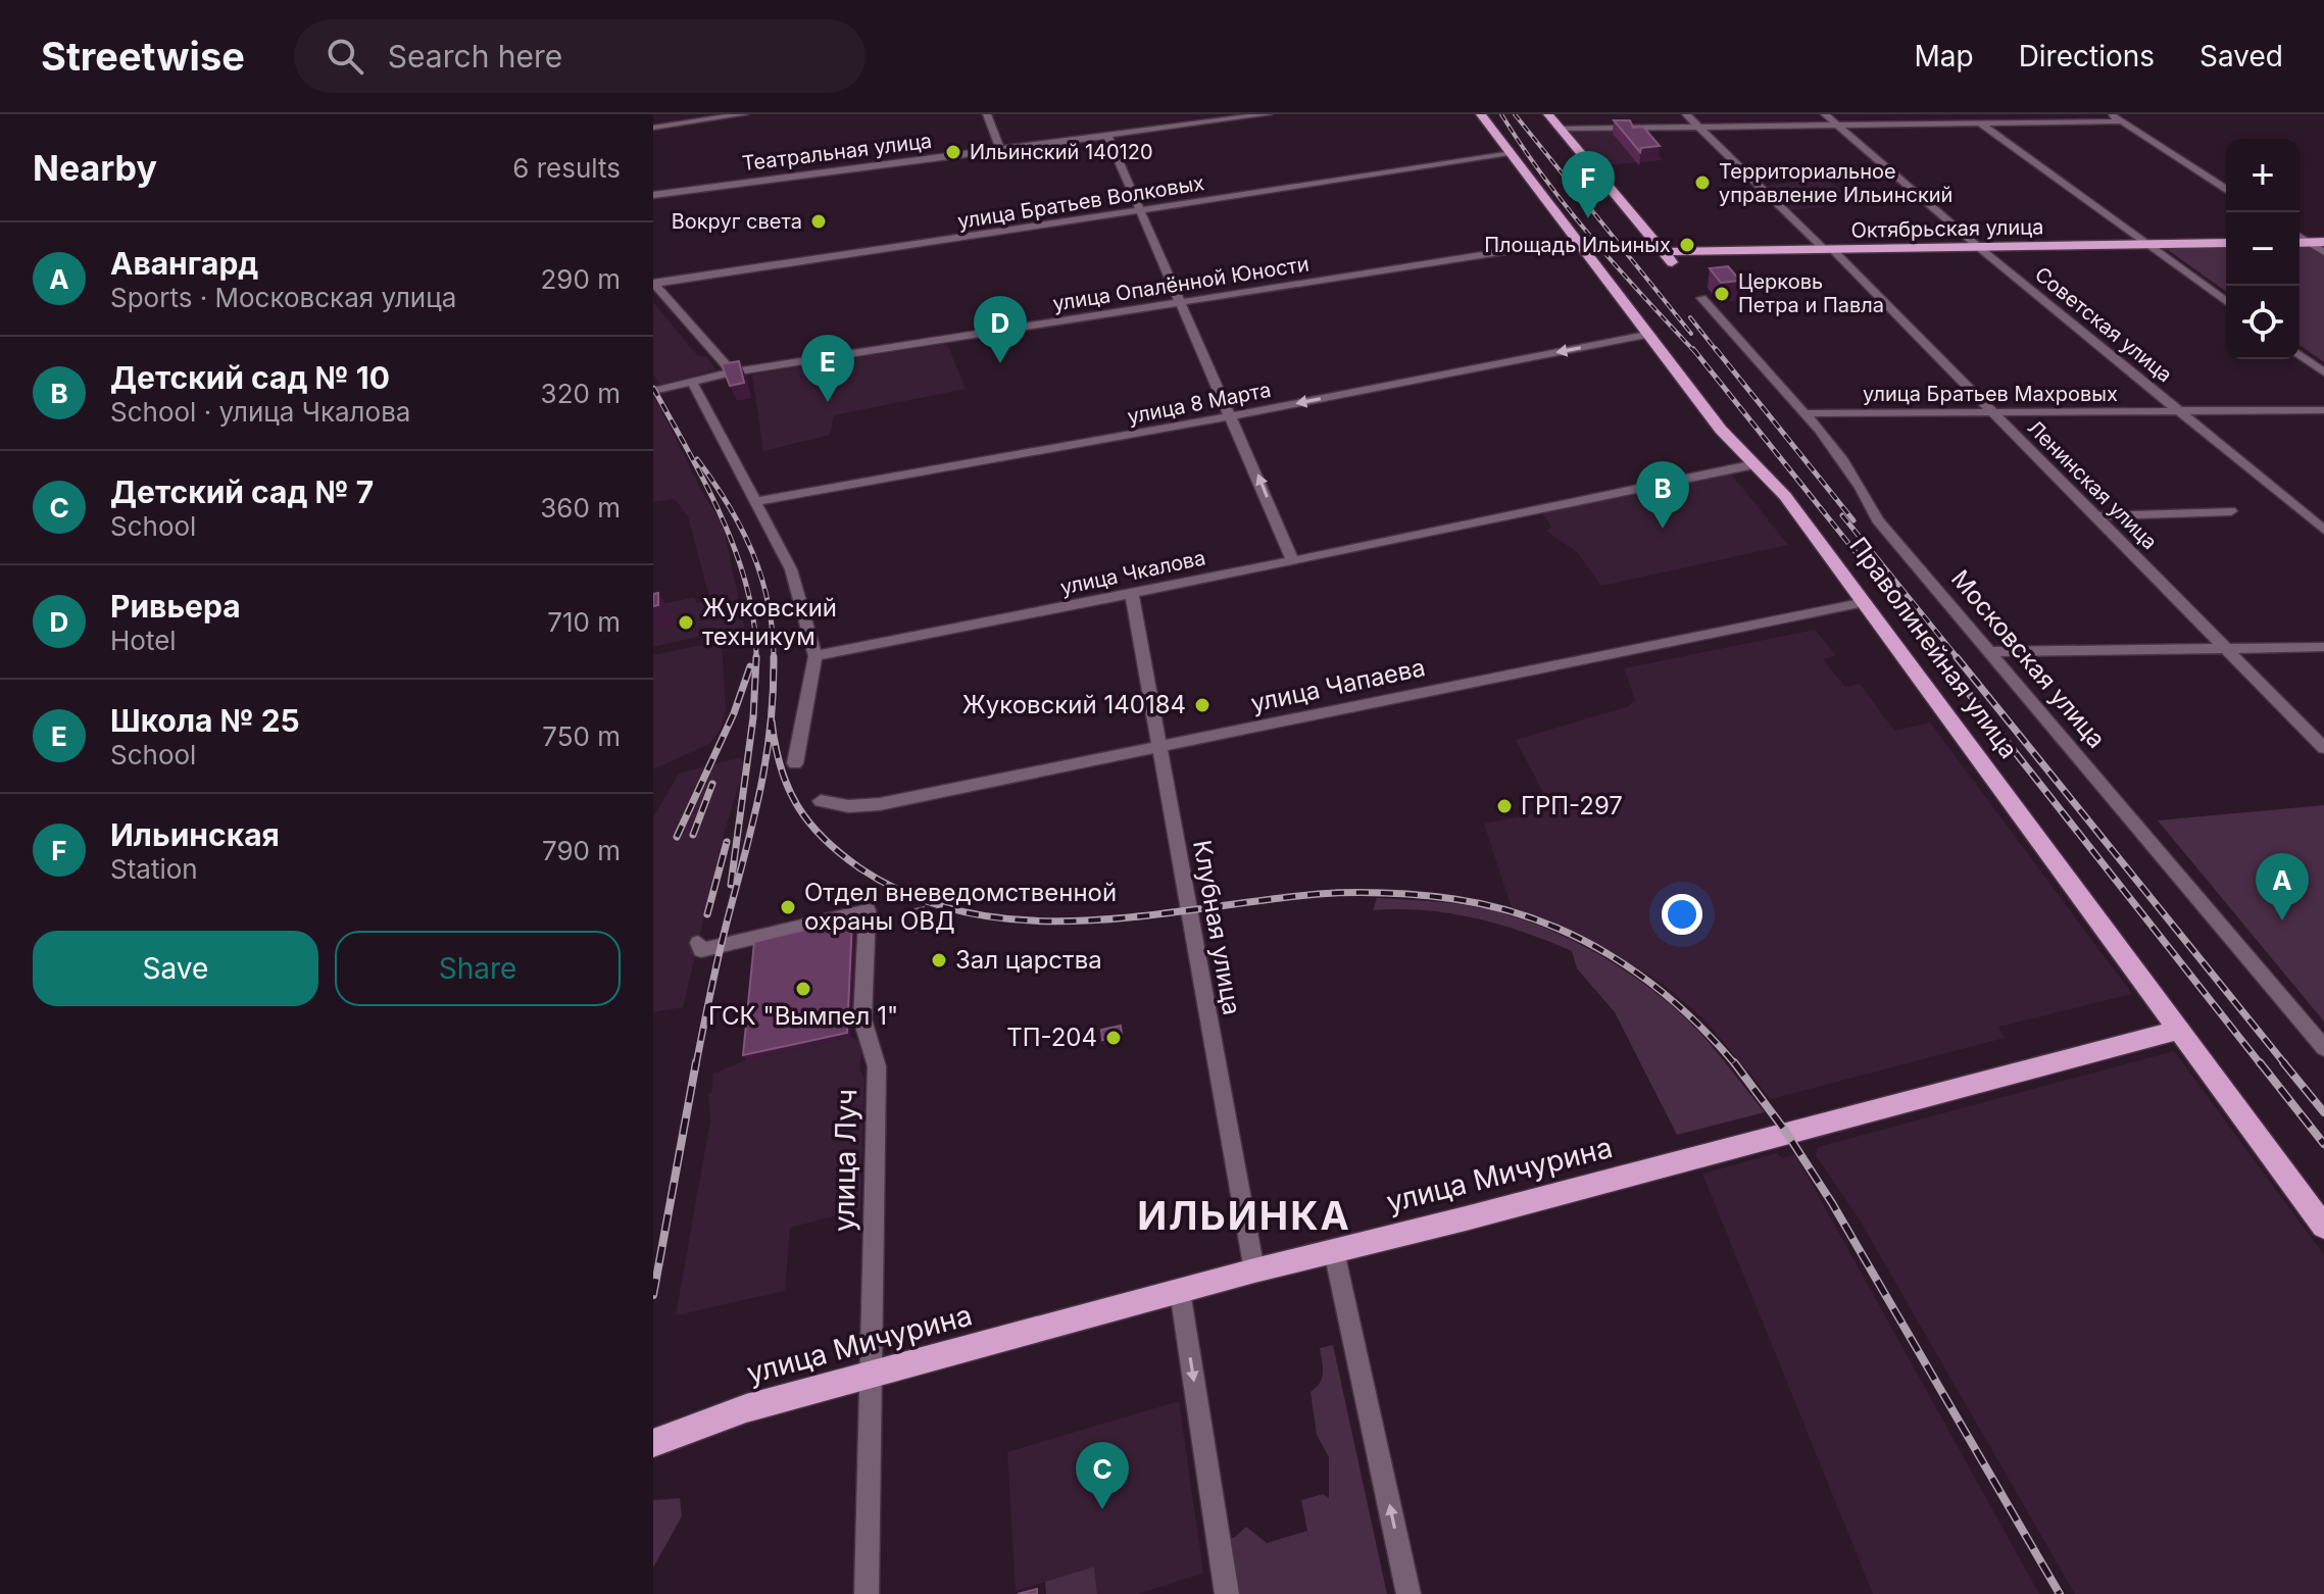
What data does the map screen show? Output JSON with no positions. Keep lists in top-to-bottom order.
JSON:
{
  "streets": {
    "main road": ["Октябрьская улица", "Праволинейная улица", "улица Мичурина"],
    "street": [
      "Театральная улица",
      "улица Братьев Волковых",
      "улица Опалённой Юности",
      "Советская улица",
      "улица Братьев Махровых",
      "улица 8 Марта",
      "Ленинская улица",
      "улица Чкалова",
      "Московская улица",
      "улица Чапаева",
      "Клубная улица",
      "улица Луч"
    ]
  },
  "crossings": [
    ["улица Братьев Волковых", "Праволинейная улица"],
    ["Октябрьская улица", "Советская улица"],
    ["Октябрьская улица", "Ленинская улица"],
    ["улица Опалённой Юности", "Праволинейная улица"],
    ["Советская улица", "улица Братьев Махровых"],
    ["улица Братьев Махровых", "Ленинская улица"],
    ["улица Братьев Махровых", "Московская улица"],
    ["улица 8 Марта", "Праволинейная улица"],
    ["улица Чкалова", "Праволинейная улица"],
    ["улица Чкалова", "Клубная улица"],
    ["Праволинейная улица", "улица Чапаева"],
    ["Праволинейная улица", "улица Мичурина"],
    ["улица Чапаева", "Клубная улица"],
    ["Клубная улица", "улица Мичурина"],
    ["улица Луч", "улица Мичурина"]
  ],
  "one_way": ["улица 8 Марта"],
  "districts": ["ИЛЬИНКА"],
  "places": [
    "Ильинский 140120",
    "Территориальное управление Ильинский",
    "Вокруг света",
    "Площадь Ильиных",
    "Церковь Петра и Павла",
    "Жуковский техникум",
    "Жуковский 140184",
    "ГРП-297",
    "Отдел вневедомственной охраны ОВД",
    "Зал царства",
    "ГСК \"Вымпел 1\"",
    "ТП-204"
  ],
  "page": {
    "header": "Streetwise",
    "search": "Search here",
    "nav": ["Map", "Directions", "Saved"],
    "heading": ["Nearby", "6 results"],
    "map_buttons": ["+", "−"],
    "pins": [
      "F",
      "D",
      "E",
      "B",
      "A",
      "C"
    ],
    "list": [
      {
        "mark": "A",
        "name": "Авангард",
        "note": "Sports · Московская улица",
        "value": "290 m"
      },
      {
        "mark": "B",
        "name": "Детский сад № 10",
        "note": "School · улица Чкалова",
        "value": "320 m"
      },
      {
        "mark": "C",
        "name": "Детский сад № 7",
        "note": "School",
        "value": "360 m"
      },
      {
        "mark": "D",
        "name": "Ривьера",
        "note": "Hotel",
        "value": "710 m"
      },
      {
        "mark": "E",
        "name": "Школа № 25",
        "note": "School",
        "value": "750 m"
      },
      {
        "mark": "F",
        "name": "Ильинская",
        "note": "Station",
        "value": "790 m"
      }
    ],
    "buttons": ["Save", "Share"]
  }
}
